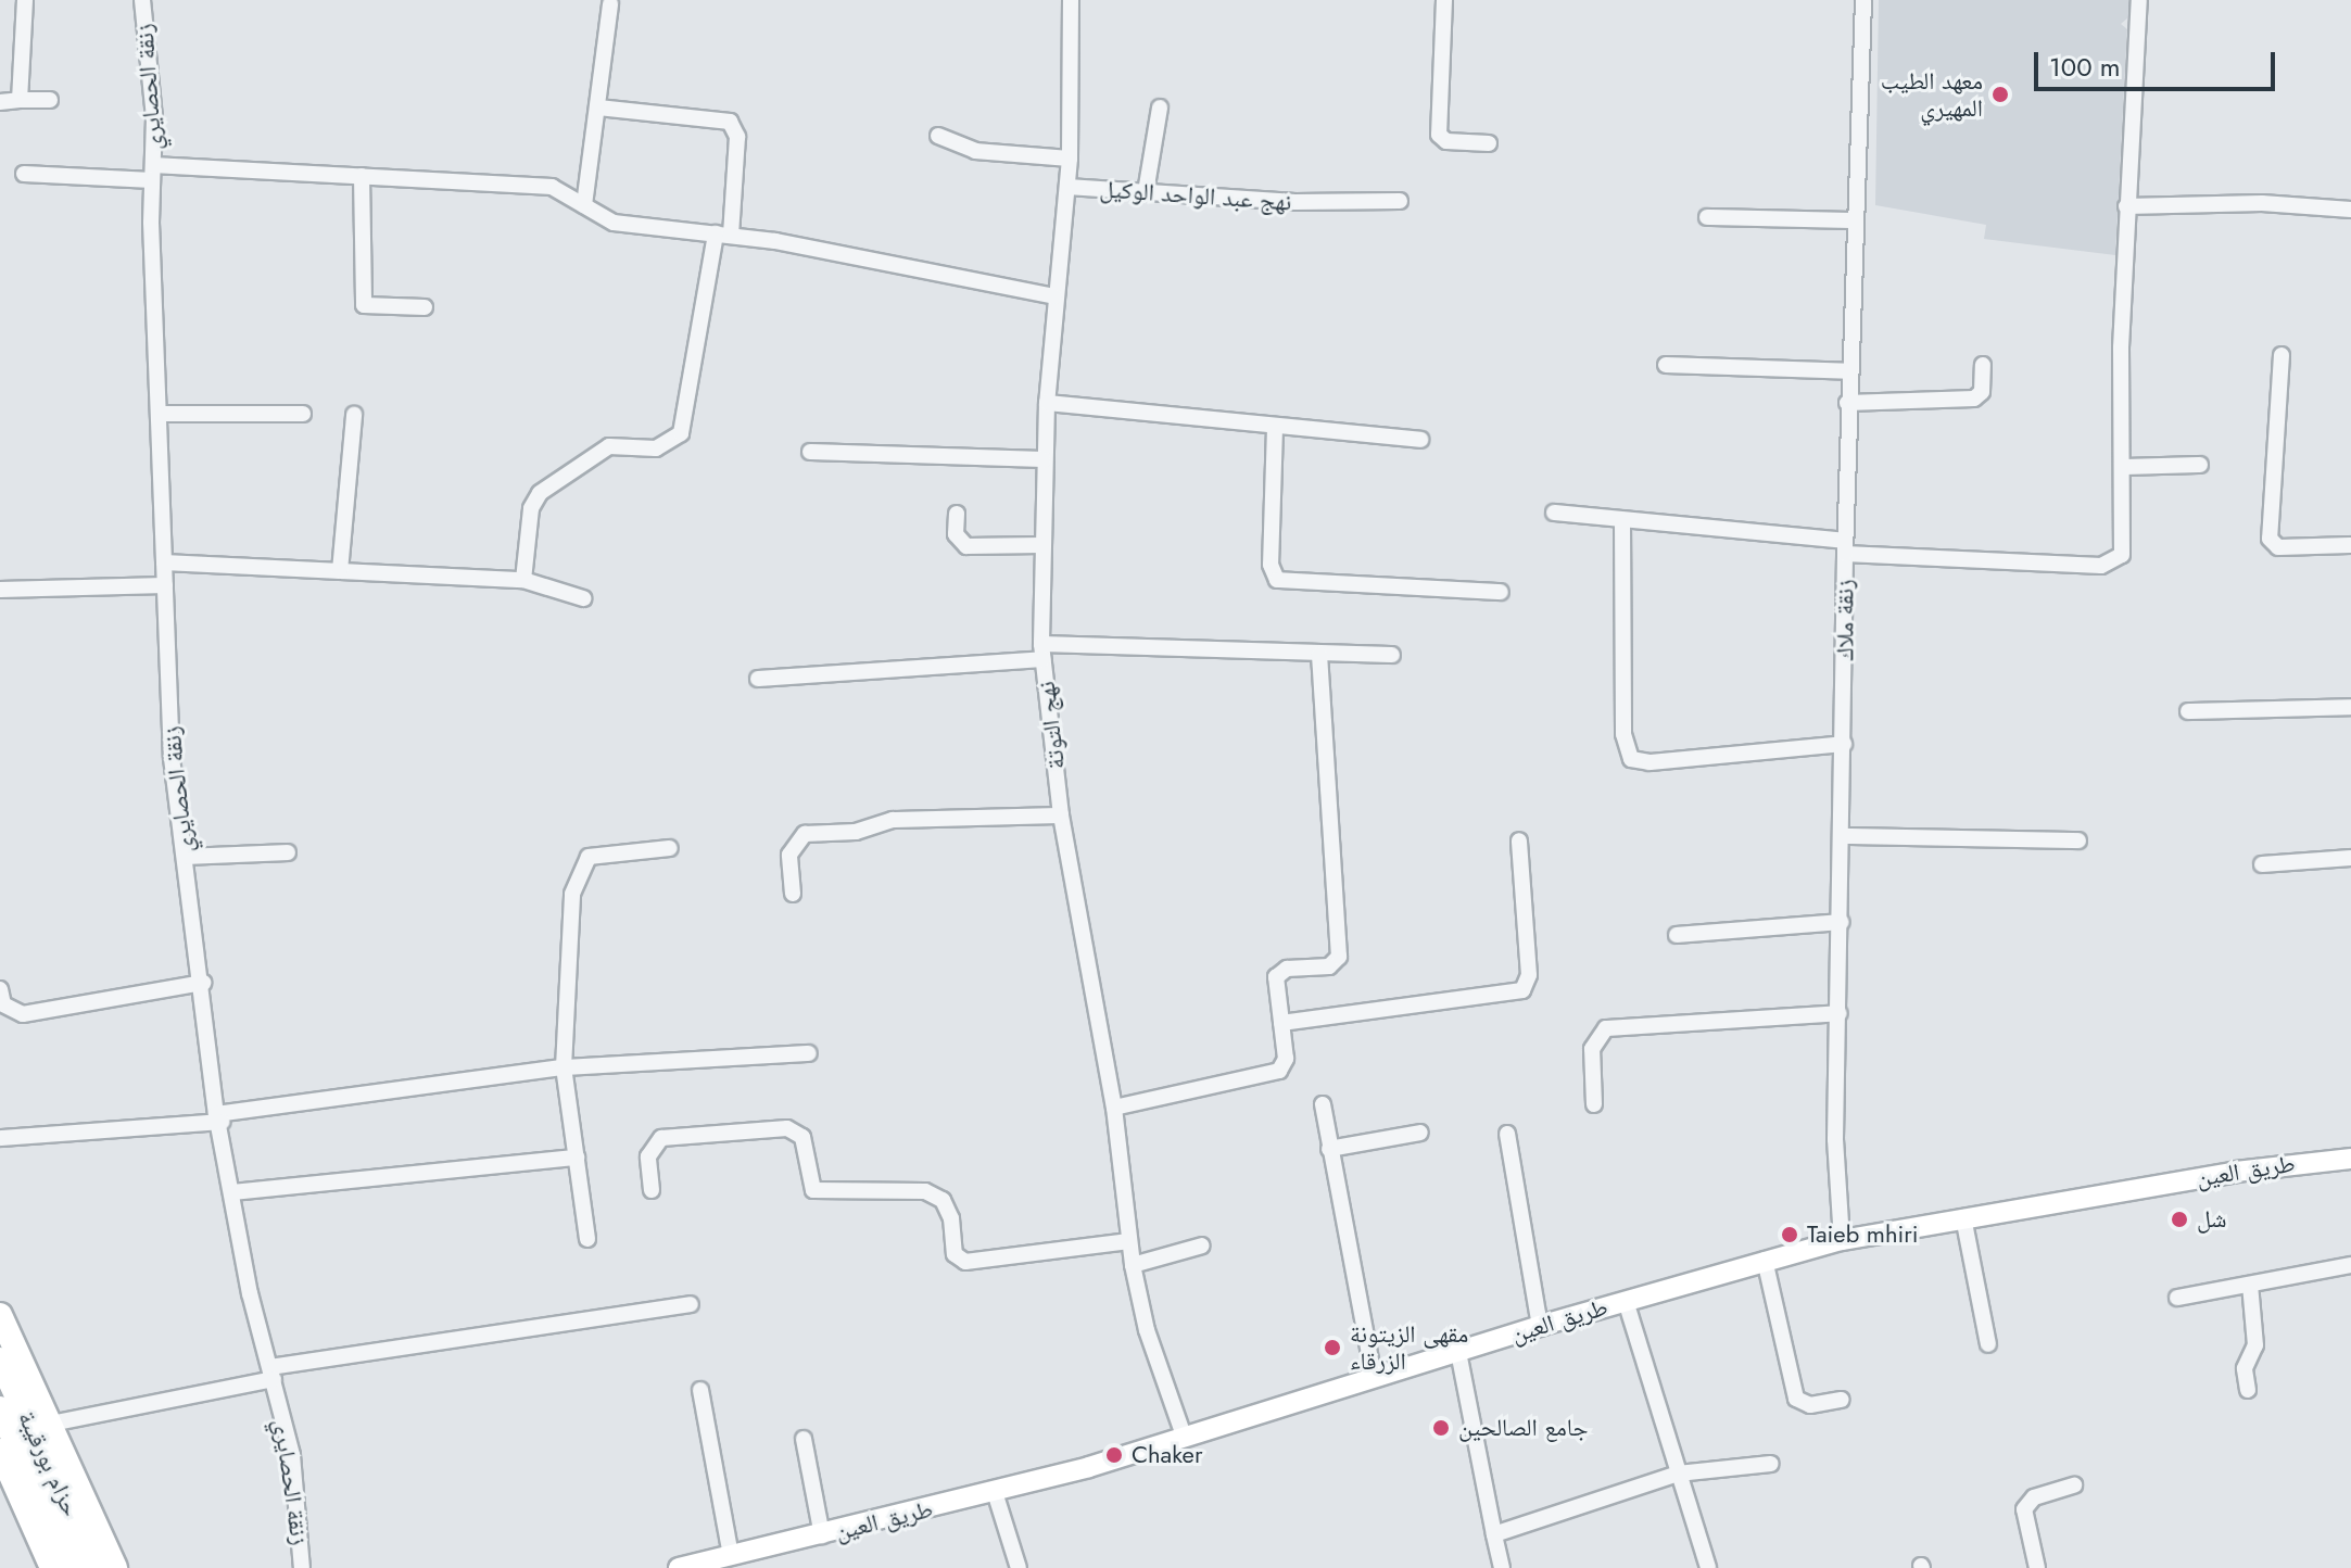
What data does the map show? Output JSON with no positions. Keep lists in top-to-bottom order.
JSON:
{
  "streets": {
    "highway": ["حزام بورقيبة"],
    "main road": ["طريق العين"],
    "street": [
      "زنقة الحصايري",
      "نهج عبد الواحد الوكيل",
      "زنقة ملاك",
      "نهج التوتة"
    ]
  },
  "crossings": [
    ["نهج عبد الواحد الوكيل", "نهج التوتة"],
    ["زنقة ملاك", "طريق العين"],
    ["نهج التوتة", "طريق العين"]
  ],
  "places": [
    "معهد الطيب المهيري",
    "شل",
    "Taieb mhiri",
    "مقهى الزيتونة الزرقاء",
    "جامع الصالحين",
    "Chaker"
  ],
  "scale_bar": "100 m"
}
